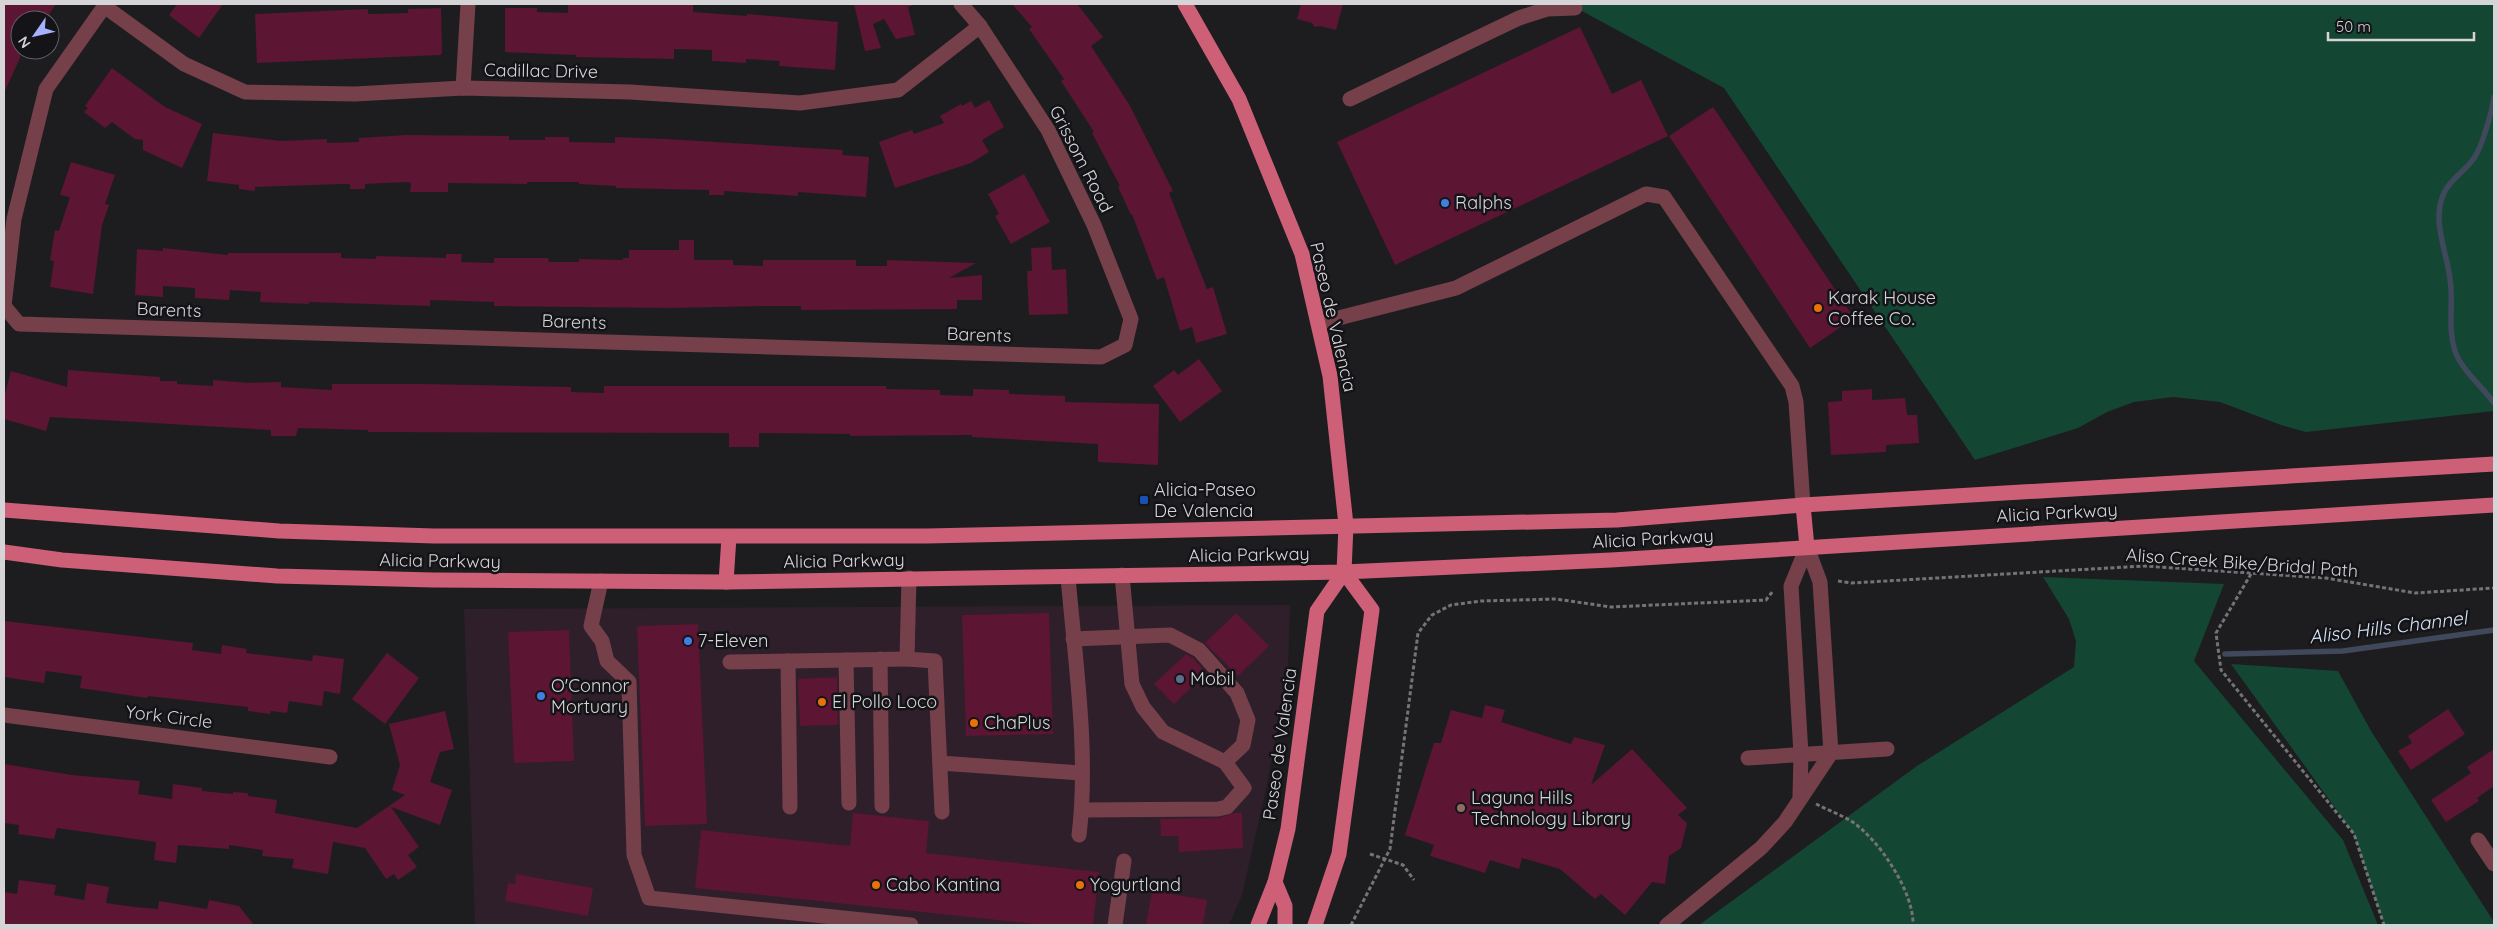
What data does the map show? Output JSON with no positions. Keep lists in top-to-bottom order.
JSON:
{
  "streets": {
    "main road": ["Paseo de Valencia", "Alicia Parkway"],
    "street": [
      "Cadillac Drive",
      "Grissom Road",
      "Barents",
      "York Circle"
    ],
    "path": ["Aliso Creek Bike/Bridal Path"]
  },
  "crossings": [
    ["Cadillac Drive", "Grissom Road"],
    ["Grissom Road", "Barents"],
    ["Paseo de Valencia", "Alicia Parkway"]
  ],
  "water": ["Aliso Hills Channel"],
  "places": {
    "other": [
      "Ralphs",
      "Karak House Coffee Co.",
      "7-Eleven",
      "Mobil",
      "O'Connor Mortuary",
      "El Pollo Loco",
      "ChaPlus",
      "Laguna Hills Technology Library",
      "Cabo Kantina",
      "Yogurtland"
    ],
    "transit": ["Alicia-Paseo De Valencia"]
  },
  "scale_bar": "50 m",
  "north": "bottom left"
}
